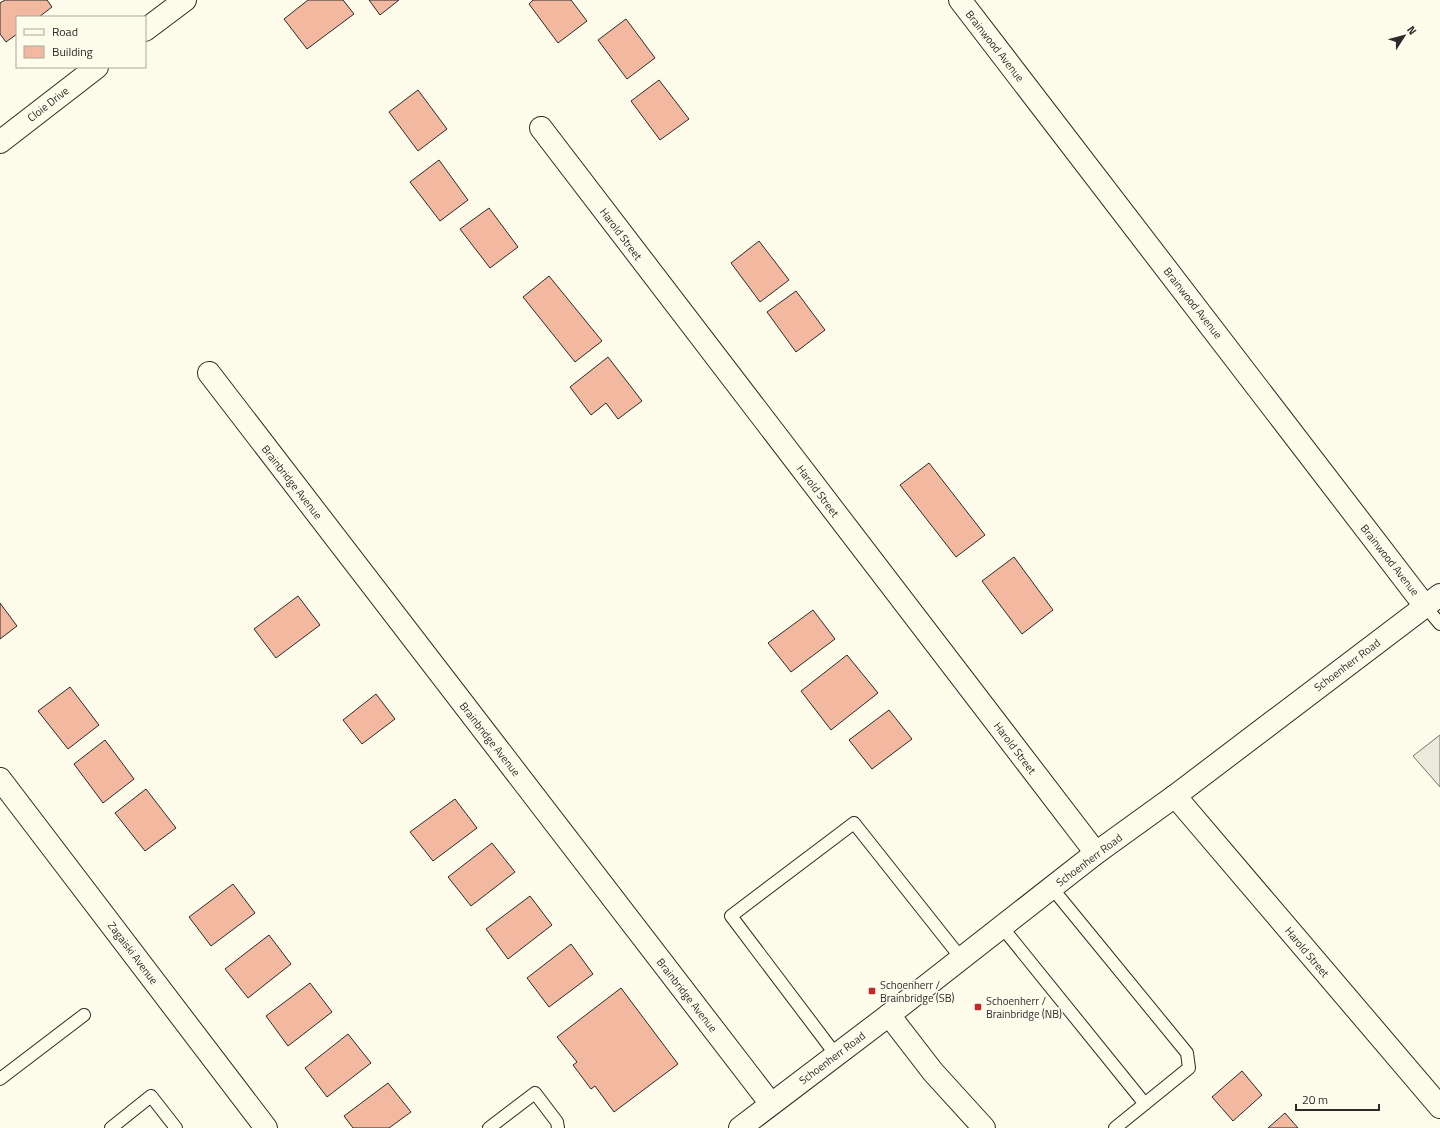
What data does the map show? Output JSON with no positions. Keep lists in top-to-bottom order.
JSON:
{
  "streets": {
    "street": [
      "Brainwood Avenue",
      "Cloie Drive",
      "Harold Street",
      "Brainbridge Avenue",
      "Schoenherr Road",
      "Zagaiski Avenue"
    ]
  },
  "crossings": [
    ["Brainwood Avenue", "Schoenherr Road"],
    ["Harold Street", "Schoenherr Road"],
    ["Brainbridge Avenue", "Schoenherr Road"]
  ],
  "places": {
    "transit": ["Schoenherr / Brainbridge (SB)", "Schoenherr / Brainbridge (NB)"]
  },
  "legend": ["Road", "Building"],
  "scale_bar": "20 m",
  "north": "top right"
}
